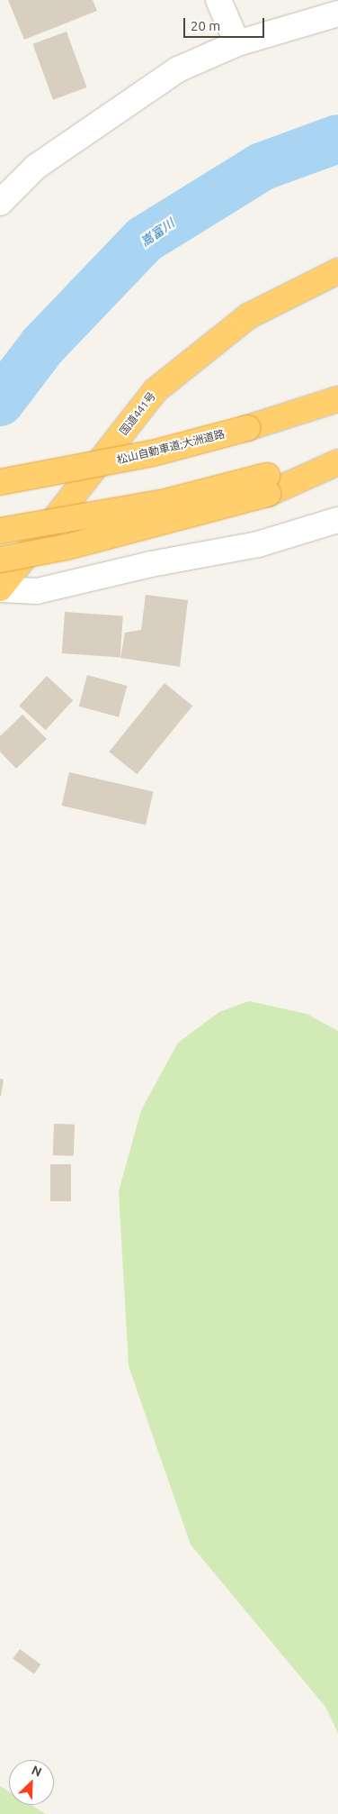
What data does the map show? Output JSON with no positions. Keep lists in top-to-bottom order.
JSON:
{
  "streets": {
    "highway": ["国道441号", "松山自動車道;大洲道路"]
  },
  "water": ["嵩富川"],
  "scale_bar": "20 m",
  "north": "top right"
}
